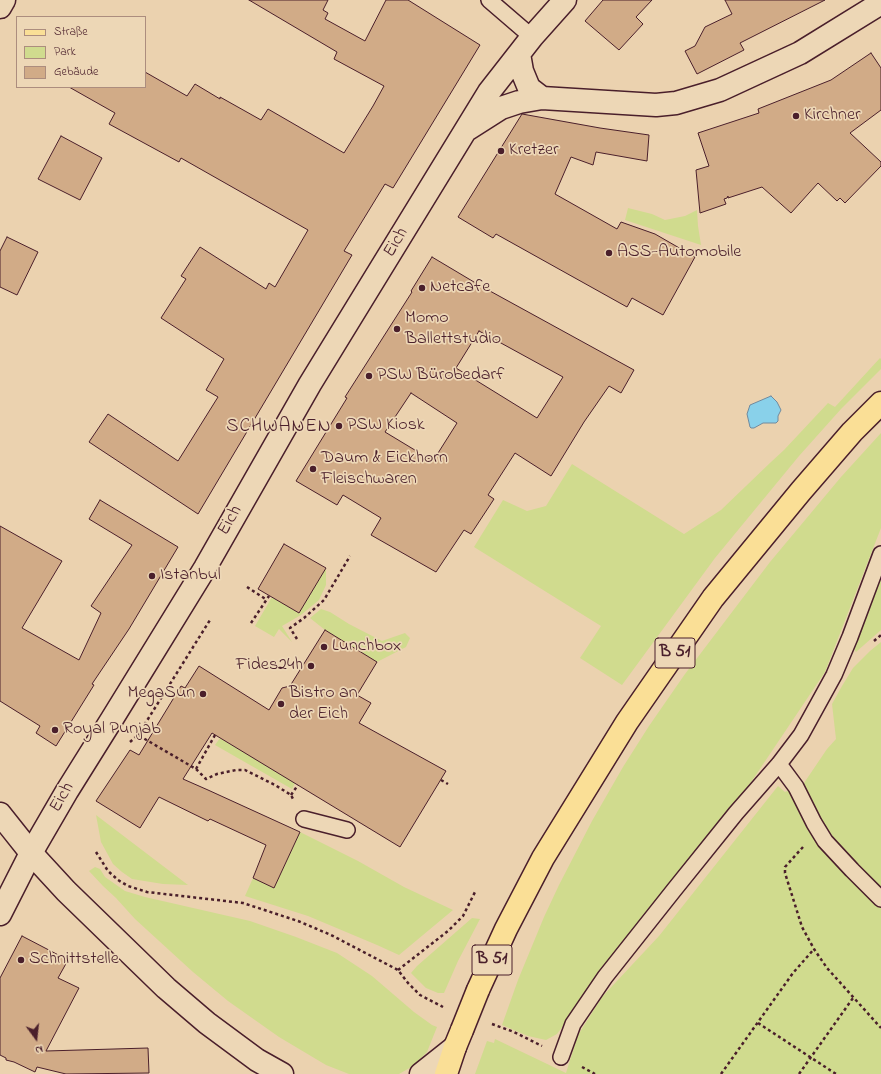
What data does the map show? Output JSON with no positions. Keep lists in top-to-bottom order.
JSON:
{
  "streets": {
    "main road": ["B 51"],
    "street": ["Eich"]
  },
  "districts": ["SCHWANEN"],
  "places": [
    "Kirchner",
    "Kretzer",
    "ASS-Automobile",
    "Netcafe",
    "Momo Ballettstudio",
    "PSW Bürobedarf",
    "PSW Kiosk",
    "Daum & Eickhorn Fleischwaren",
    "Istanbul",
    "Lunchbox",
    "Fides24h",
    "MegaSun",
    "Bistro an der Eich",
    "Royal Punjab",
    "Schnittstelle"
  ],
  "legend": ["Straße", "Park", "Gebäude"],
  "north": "bottom"
}
